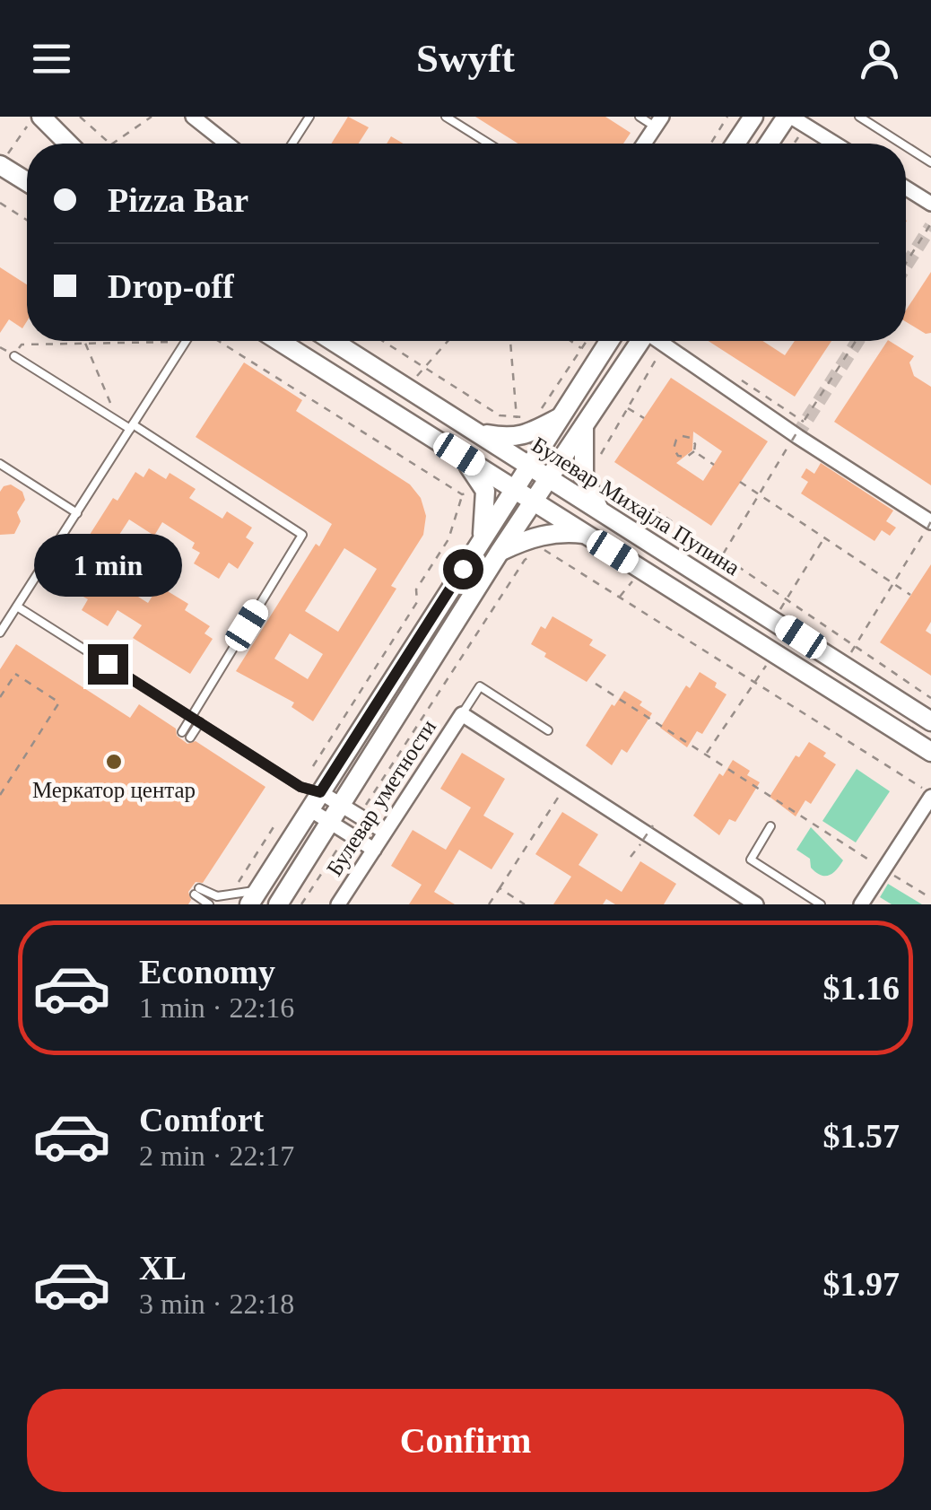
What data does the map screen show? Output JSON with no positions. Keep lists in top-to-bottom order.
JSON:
{
  "streets": {
    "main road": ["Булевар Михајла Пупина", "Булевар уметности"]
  },
  "crossings": [
    ["Булевар Михајла Пупина", "Булевар уметности"]
  ],
  "places": ["Меркатор центар"],
  "page": {
    "header": "Swyft",
    "banner": ["Pizza Bar", "Drop-off"],
    "bubble": "1 min",
    "list": [
      {
        "name": "Economy",
        "note": "1 min · 22:16",
        "value": "$1.16"
      },
      {
        "name": "Comfort",
        "note": "2 min · 22:17",
        "value": "$1.57"
      },
      {
        "name": "XL",
        "note": "3 min · 22:18",
        "value": "$1.97"
      }
    ],
    "buttons": "Confirm"
  }
}
